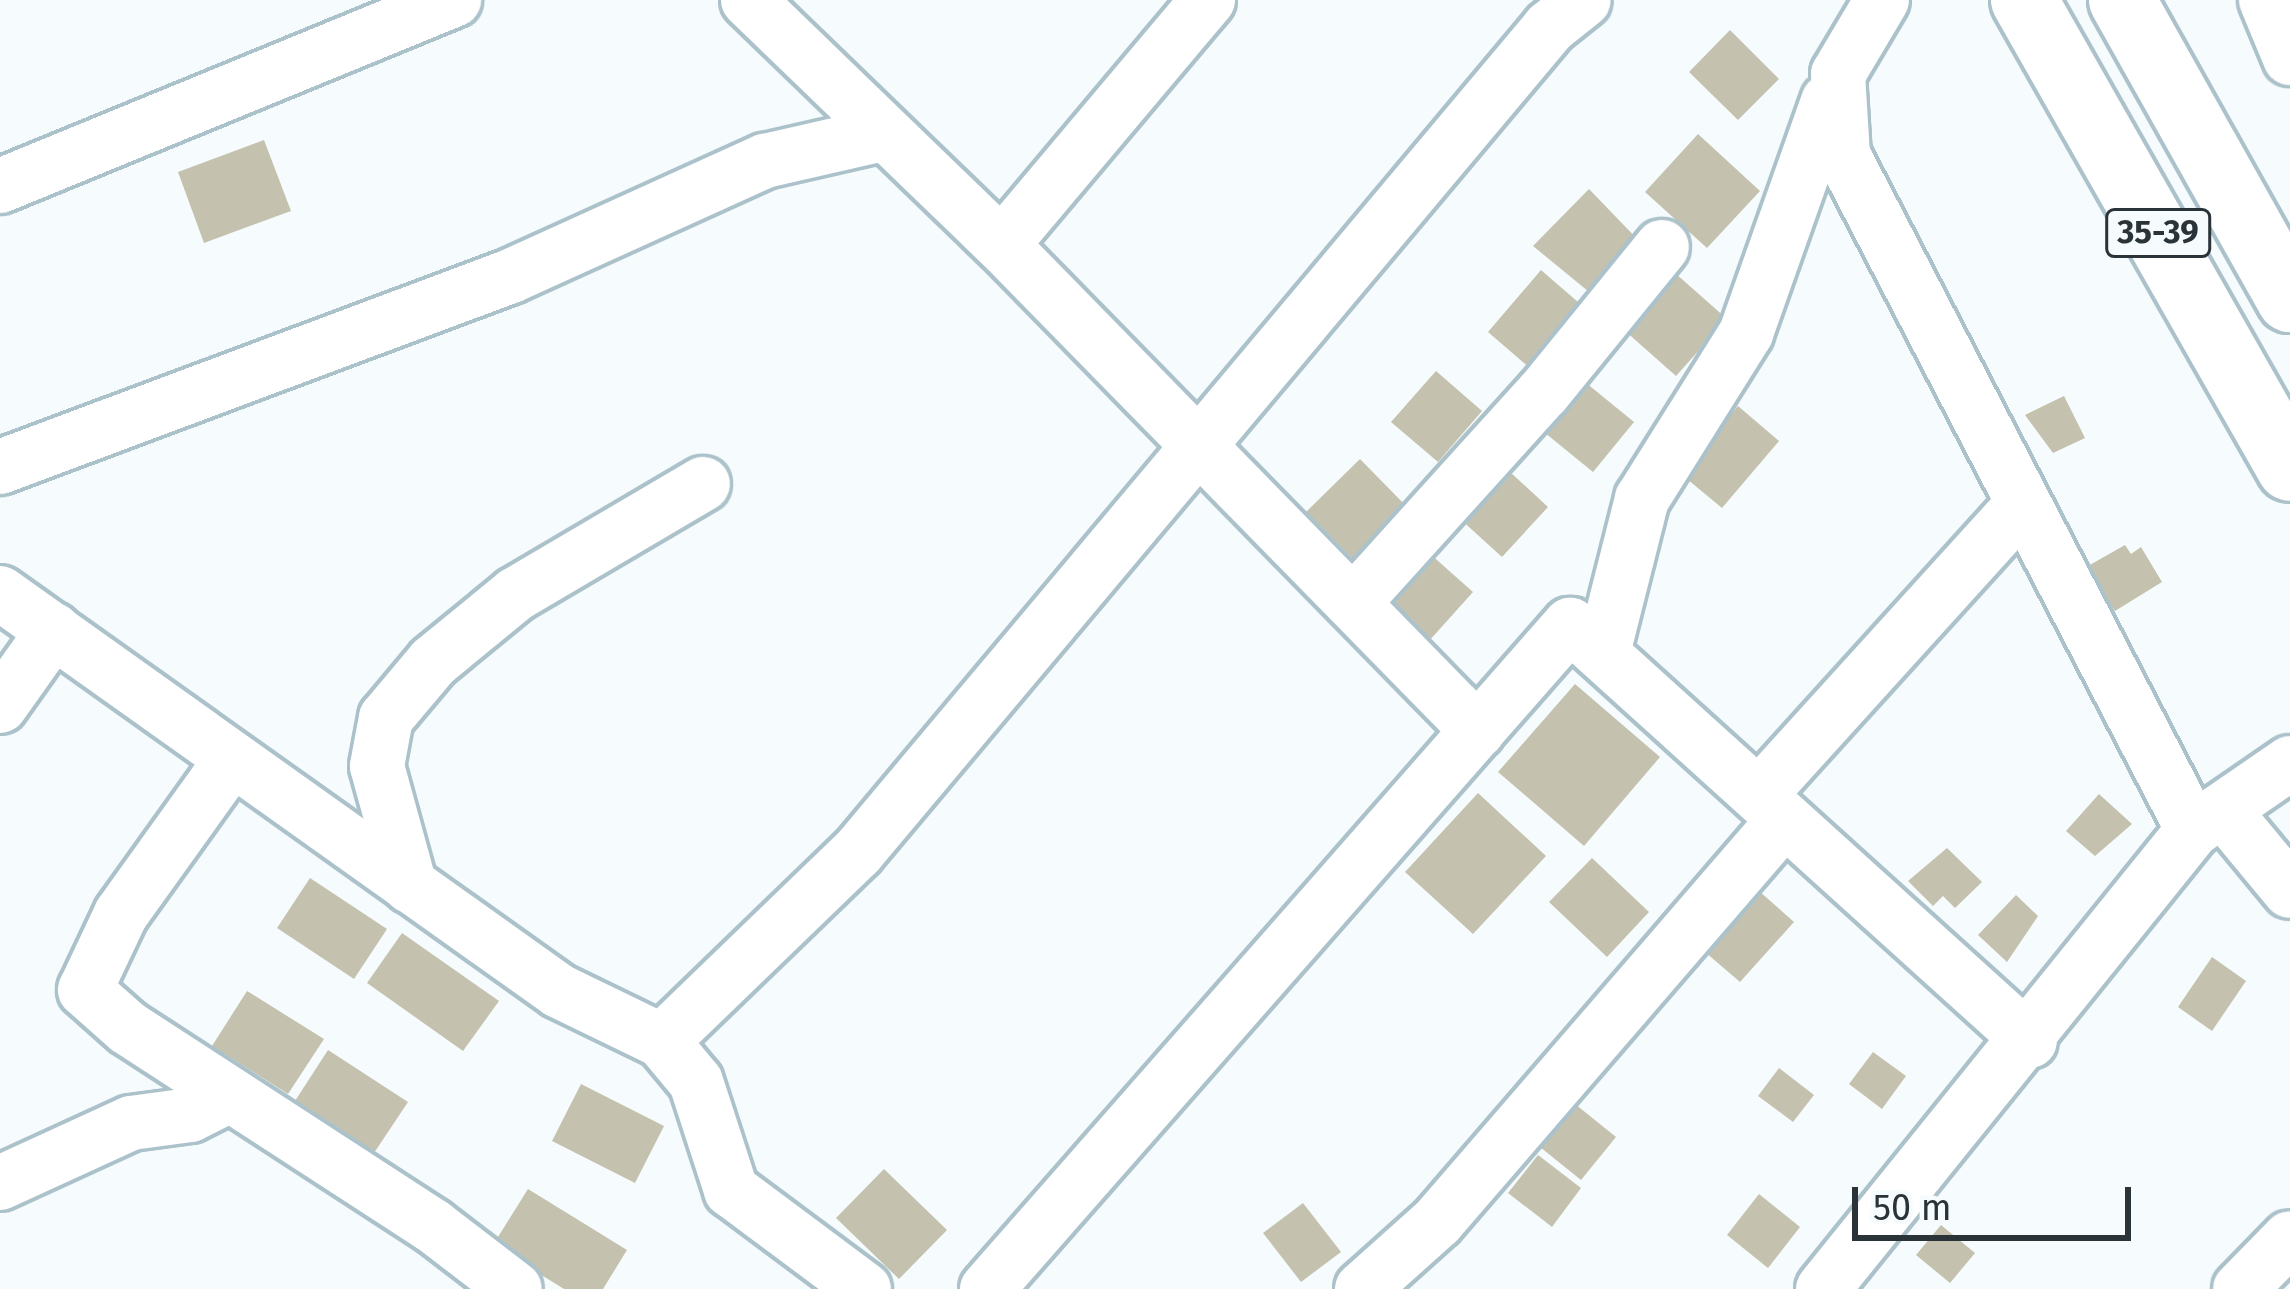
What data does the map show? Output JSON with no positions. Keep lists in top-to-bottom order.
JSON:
{
  "streets": {
    "main road": ["35-39"]
  },
  "scale_bar": "50 m"
}
